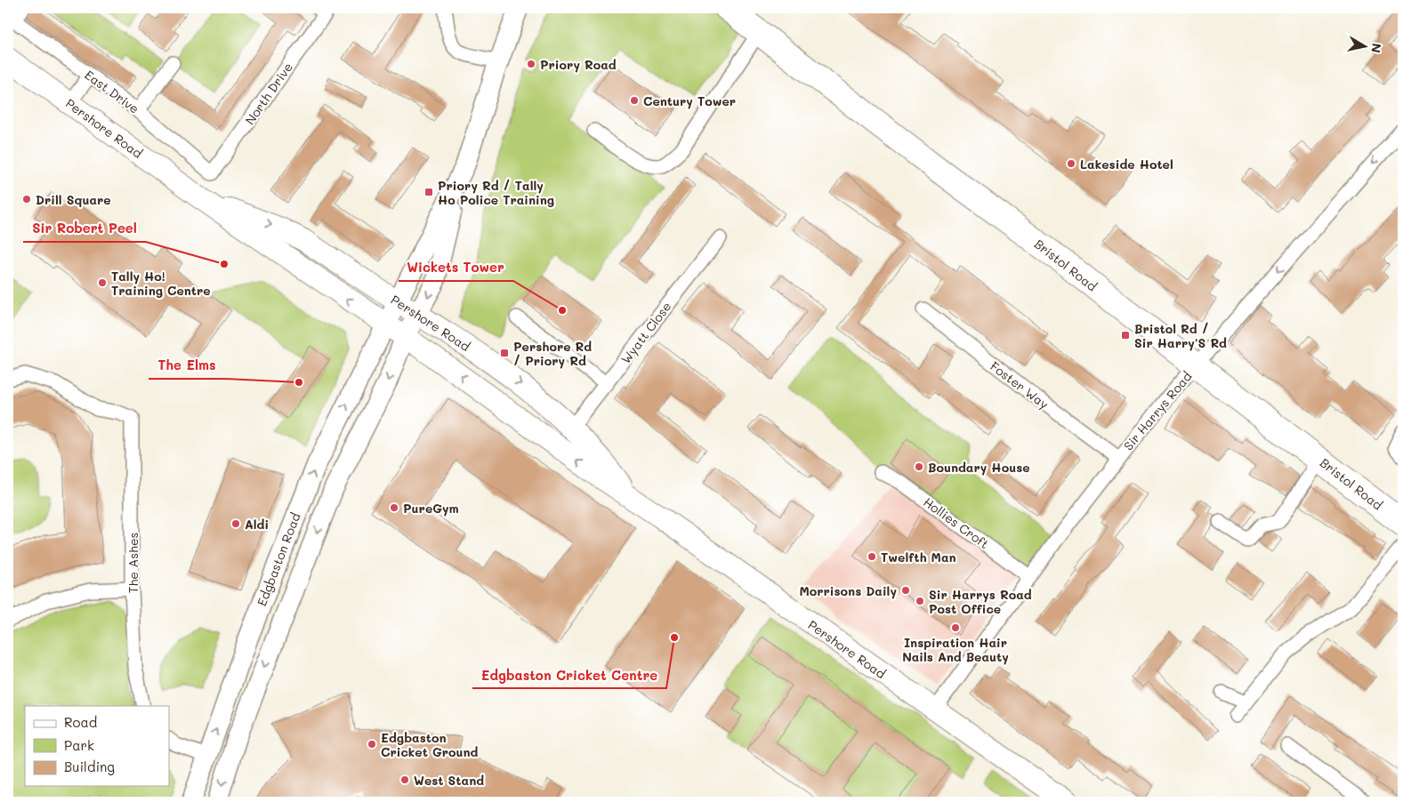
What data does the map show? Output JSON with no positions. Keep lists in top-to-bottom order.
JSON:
{
  "streets": {
    "highway": ["Bristol Road"],
    "main road": ["Pershore Road", "Edgbaston Road"],
    "street": [
      "East Drive",
      "North Drive",
      "Wyatt Close",
      "Foster Way",
      "Sir Harrys Road",
      "Hollies Croft",
      "The Ashes"
    ]
  },
  "crossings": [
    ["East Drive", "North Drive"],
    ["Pershore Road", "Wyatt Close"],
    ["Pershore Road", "Sir Harrys Road"],
    ["Pershore Road", "Edgbaston Road"],
    ["Bristol Road", "Sir Harrys Road"],
    ["Foster Way", "Sir Harrys Road"],
    ["Sir Harrys Road", "Hollies Croft"]
  ],
  "one_way": ["Sir Harrys Road"],
  "places": {
    "other": [
      "Priory Road",
      "Century Tower",
      "Lakeside Hotel",
      "Drill Square",
      "Sir Robert Peel",
      "Tally Ho! Training Centre",
      "Wickets Tower",
      "The Elms",
      "Boundary House",
      "PureGym",
      "Aldi",
      "Twelfth Man",
      "Morrisons Daily",
      "Sir Harrys Road Post Office",
      "Inspiration Hair Nails And Beauty",
      "Edgbaston Cricket Centre",
      "Edgbaston Cricket Ground",
      "West Stand"
    ],
    "transit": ["Priory Rd / Tally Ho Police Training", "Bristol Rd / Sir Harry'S Rd", "Pershore Rd / Priory Rd"]
  },
  "legend": ["Road", "Park", "Building"],
  "north": "right"
}
